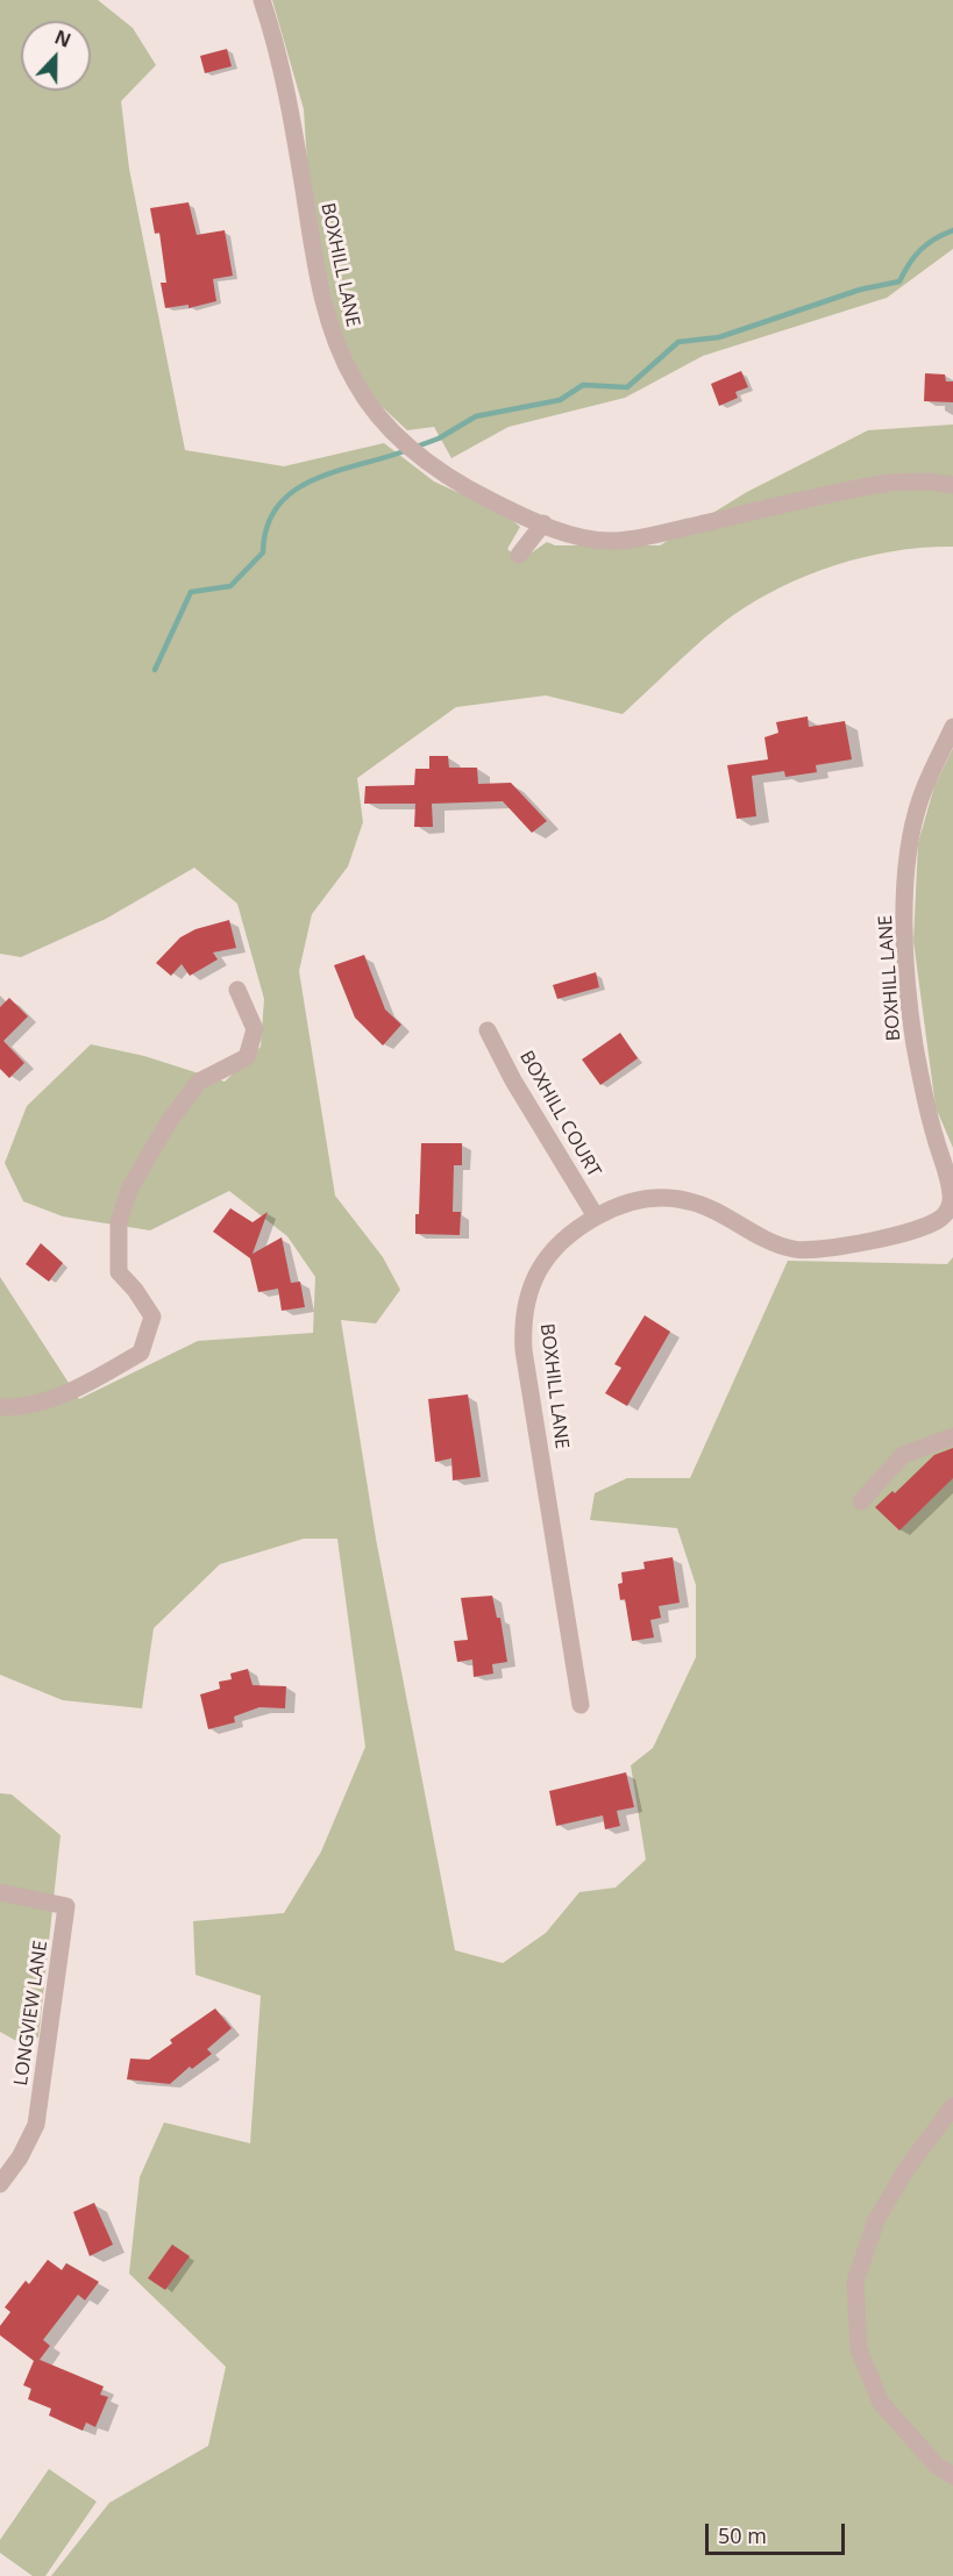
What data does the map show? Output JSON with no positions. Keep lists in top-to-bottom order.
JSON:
{
  "streets": {
    "street": ["BOXHILL LANE", "BOXHILL COURT", "LONGVIEW LANE"]
  },
  "crossings": [
    ["BOXHILL LANE", "BOXHILL COURT"]
  ],
  "scale_bar": "50 m",
  "north": "top"
}
